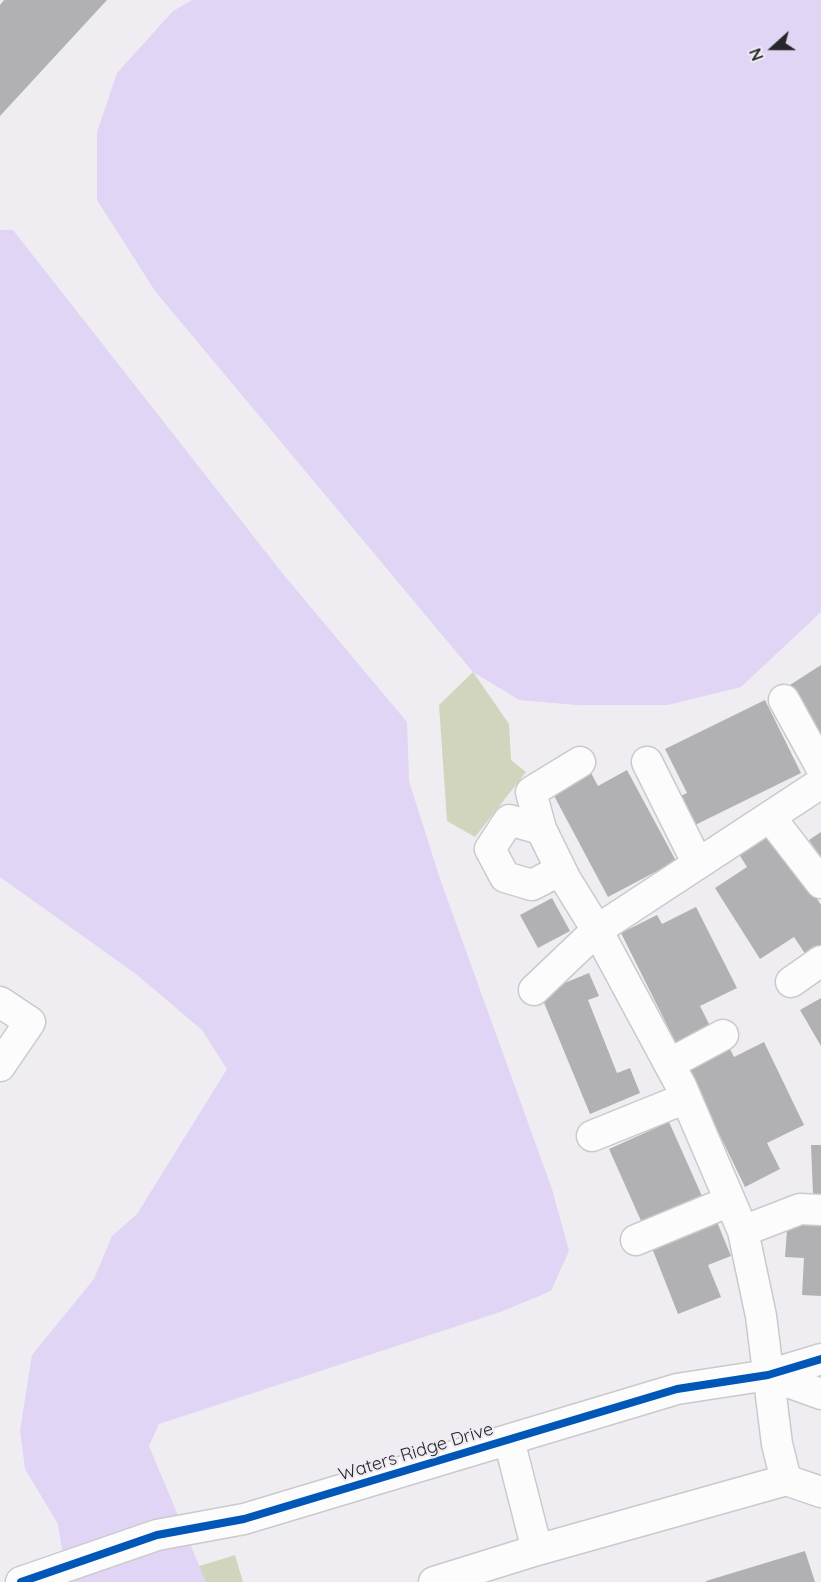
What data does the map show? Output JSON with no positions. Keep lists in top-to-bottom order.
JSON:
{
  "streets": {
    "street": ["Waters Ridge Drive"]
  },
  "north": "left"
}
